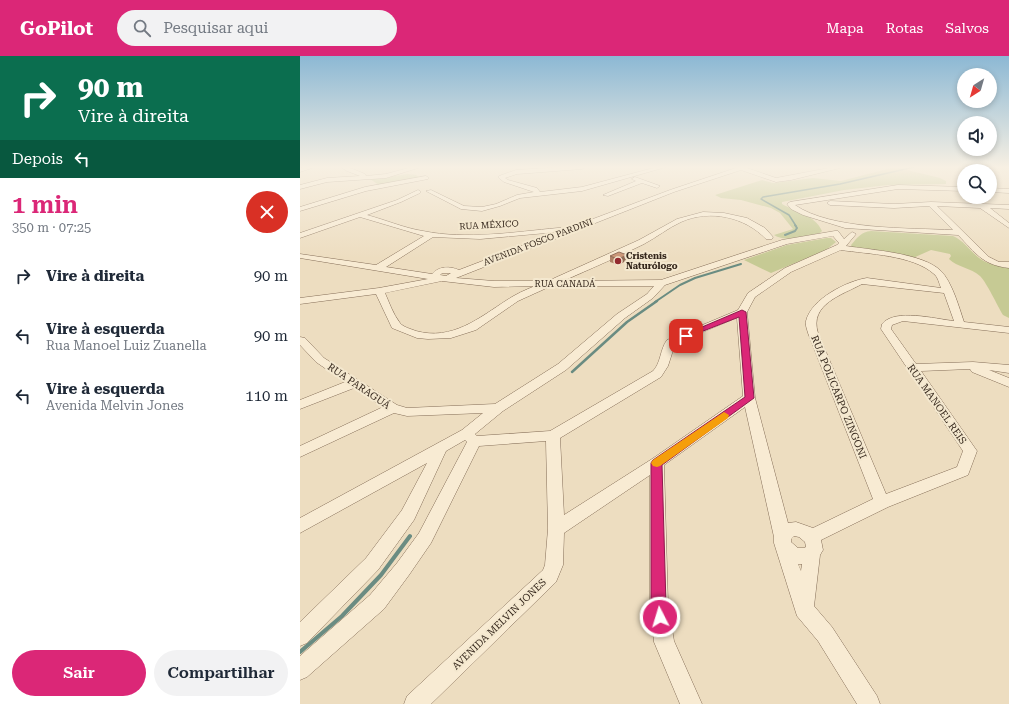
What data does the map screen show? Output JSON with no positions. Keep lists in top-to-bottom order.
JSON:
{
  "streets": {
    "street": [
      "RUA MÉXICO",
      "AVENIDA FOSCO PARDINI",
      "RUA CANADÁ",
      "RUA PARAGUÁ",
      "RUA POLICARPO ZINGONI",
      "RUA MANOEL REIS",
      "AVENIDA MELVIN JONES"
    ]
  },
  "crossings": [
    ["RUA MÉXICO", "AVENIDA FOSCO PARDINI"],
    ["RUA POLICARPO ZINGONI", "RUA MANOEL REIS"]
  ],
  "places": ["Cristenis Naturólogo"],
  "north": "bottom left",
  "page": {
    "header": "GoPilot",
    "search": "Pesquisar aqui",
    "nav": ["Mapa", "Rotas", "Salvos"],
    "turn": ["90 m", "Vire à direita"],
    "then": "Depois",
    "heading": ["1 min", "350 m · 07:25"],
    "list": [
      {
        "name": "Vire à direita",
        "value": "90 m"
      },
      {
        "name": "Vire à esquerda",
        "note": "Rua Manoel Luiz Zuanella",
        "value": "90 m"
      },
      {
        "name": "Vire à esquerda",
        "note": "Avenida Melvin Jones",
        "value": "110 m"
      }
    ],
    "buttons": ["Sair", "Compartilhar"]
  }
}
